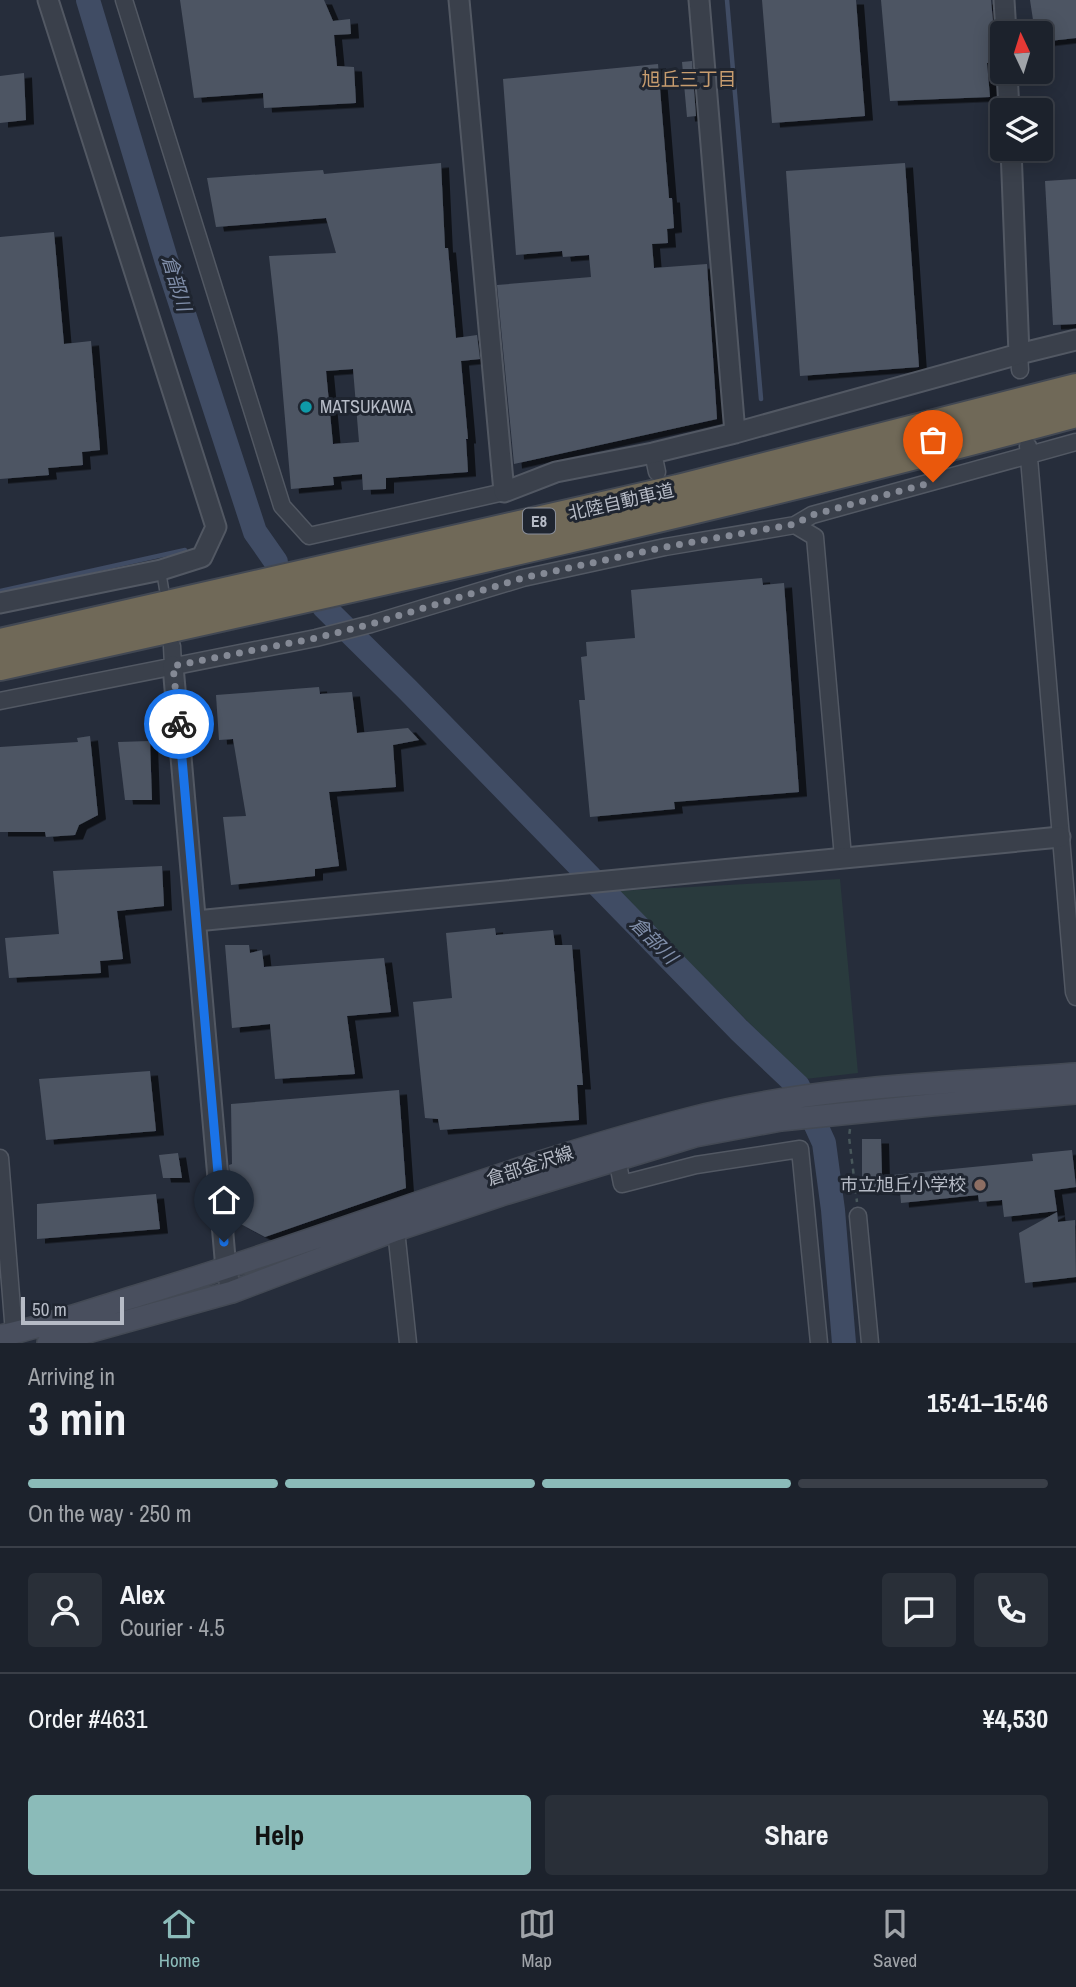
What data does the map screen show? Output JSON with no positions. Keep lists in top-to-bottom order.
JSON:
{
  "streets": {
    "highway": ["北陸自動車道", "E8"],
    "main road": ["倉部金沢線"]
  },
  "districts": ["旭丘三丁目"],
  "water": ["倉部川"],
  "places": ["MATSUKAWA", "市立旭丘小学校"],
  "scale_bar": "50 m",
  "north": "top",
  "page": {
    "scale": "50 m",
    "heading": ["3 min", "Arriving in", "15:41–15:46"],
    "panel": [
      "Alex",
      "Courier · 4.5",
      "Order #4631",
      "¥4,530"
    ],
    "bar": "On the way · 250 m",
    "buttons": ["Help", "Share"],
    "tabs": ["Home", "Map", "Saved"]
  }
}
